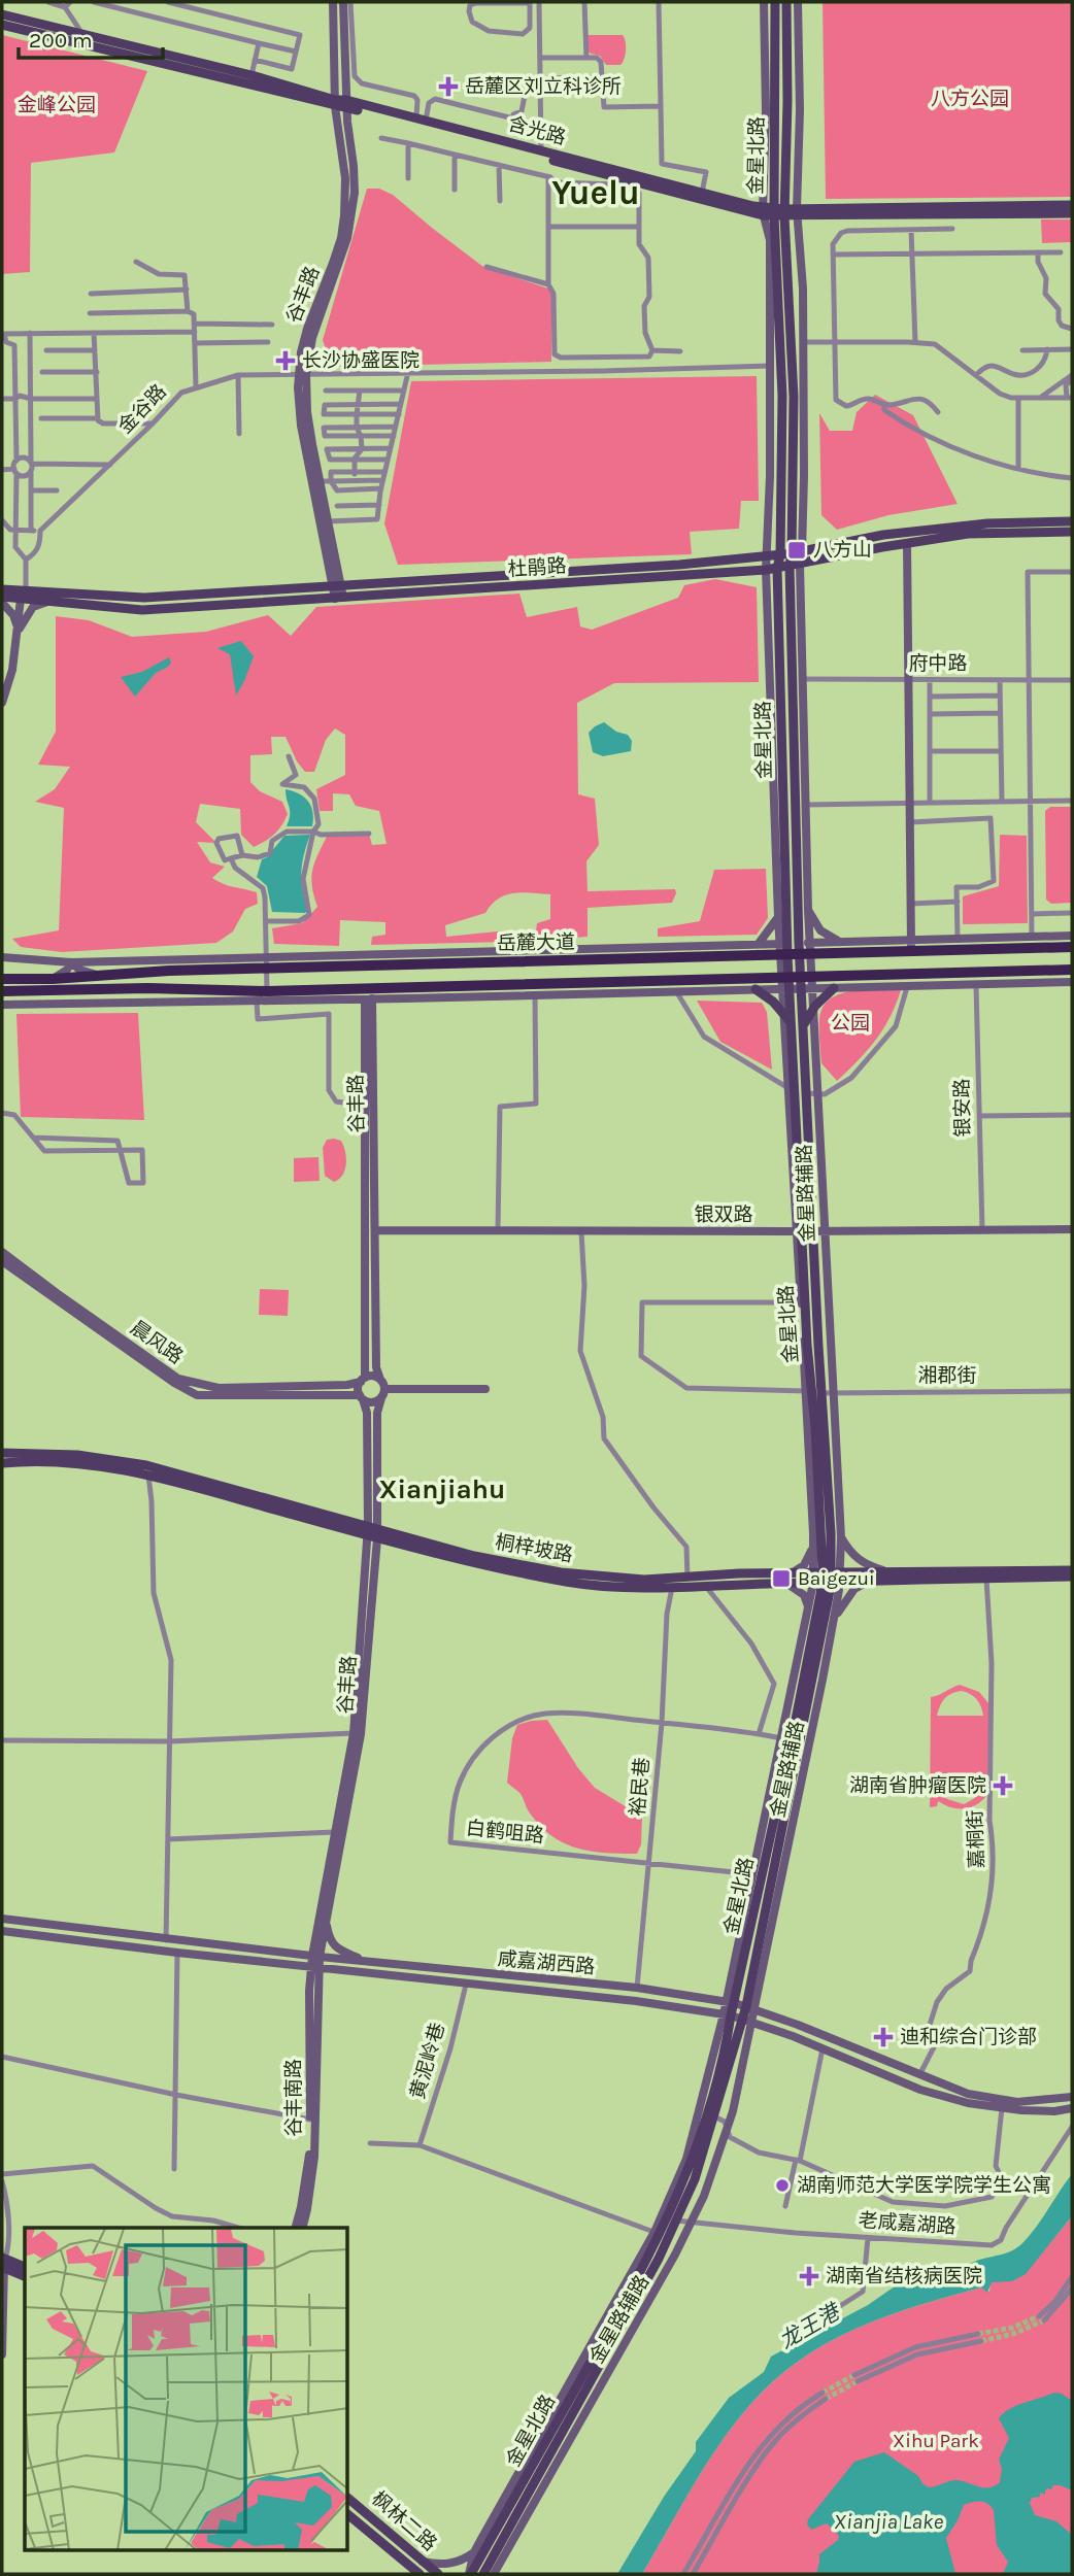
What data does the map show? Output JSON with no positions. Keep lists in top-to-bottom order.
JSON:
{
  "streets": {
    "highway": ["岳麓大道"],
    "main road": [
      "含光路",
      "金星北路",
      "杜鹃路",
      "桐梓坡路",
      "枫林二路"
    ],
    "street": [
      "谷丰路",
      "金谷路",
      "府中路",
      "银安路",
      "金星路辅路",
      "银双路",
      "晨风路",
      "湘郡街",
      "裕民巷",
      "白鹤咀路",
      "嘉桐街",
      "咸嘉湖西路",
      "黄泥岭巷",
      "谷丰南路",
      "老咸嘉湖路"
    ]
  },
  "crossings": [
    ["含光路", "金星北路"],
    ["含光路", "谷丰路"],
    ["金星北路", "杜鹃路"],
    ["金星北路", "岳麓大道"],
    ["金星北路", "金星路辅路"],
    ["金星北路", "银双路"],
    ["金星北路", "湘郡街"],
    ["金星北路", "桐梓坡路"],
    ["金星北路", "白鹤咀路"],
    ["金星北路", "咸嘉湖西路"],
    ["金星北路", "老咸嘉湖路"],
    ["谷丰路", "金谷路"],
    ["谷丰路", "杜鹃路"],
    ["谷丰路", "银双路"],
    ["谷丰路", "晨风路"],
    ["谷丰路", "桐梓坡路"],
    ["谷丰路", "咸嘉湖西路"],
    ["谷丰路", "谷丰南路"],
    ["岳麓大道", "金星路辅路"],
    ["银安路", "银双路"],
    ["金星路辅路", "银双路"],
    ["金星路辅路", "湘郡街"],
    ["金星路辅路", "桐梓坡路"],
    ["金星路辅路", "白鹤咀路"],
    ["金星路辅路", "咸嘉湖西路"],
    ["桐梓坡路", "裕民巷"],
    ["桐梓坡路", "嘉桐街"],
    ["裕民巷", "白鹤咀路"],
    ["裕民巷", "咸嘉湖西路"],
    ["嘉桐街", "咸嘉湖西路"],
    ["咸嘉湖西路", "黄泥岭巷"],
    ["咸嘉湖西路", "谷丰南路"]
  ],
  "districts": ["Yuelu", "Xianjiahu"],
  "water": ["龙王港", "Xianjia Lake"],
  "parks": [
    "八方公园",
    "金峰公园",
    "公园",
    "Xihu Park"
  ],
  "places": {
    "health": [
      "岳麓区刘立科诊所",
      "长沙协盛医院",
      "湖南省肿瘤医院",
      "迪和综合门诊部",
      "湖南省结核病医院"
    ],
    "transit": ["八方山", "Baigezui"],
    "other": ["湖南师范大学医学院学生公寓"]
  },
  "scale_bar": "200 m"
}
